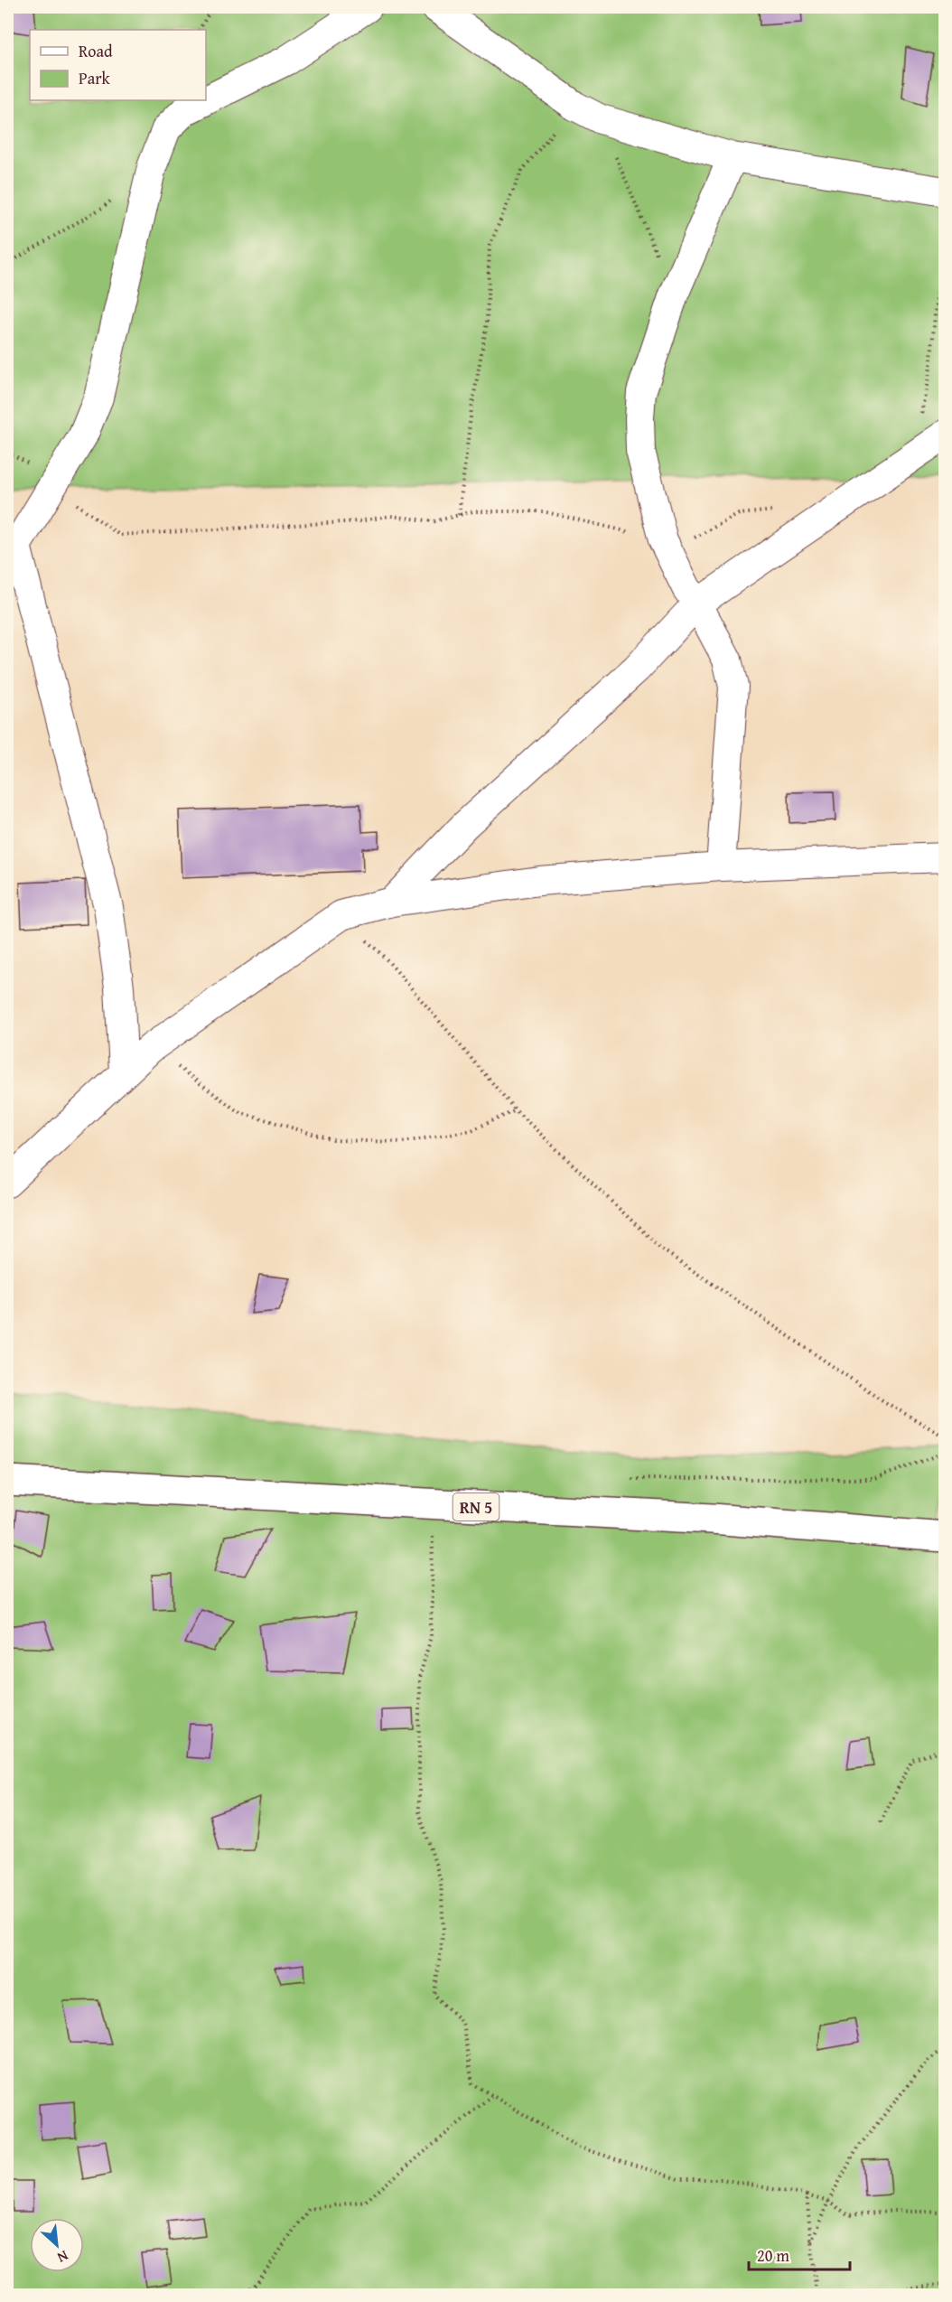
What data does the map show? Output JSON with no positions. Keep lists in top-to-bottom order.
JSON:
{
  "streets": {
    "main road": ["RN 5"]
  },
  "legend": ["Road", "Park"],
  "scale_bar": "20 m",
  "north": "bottom right"
}
